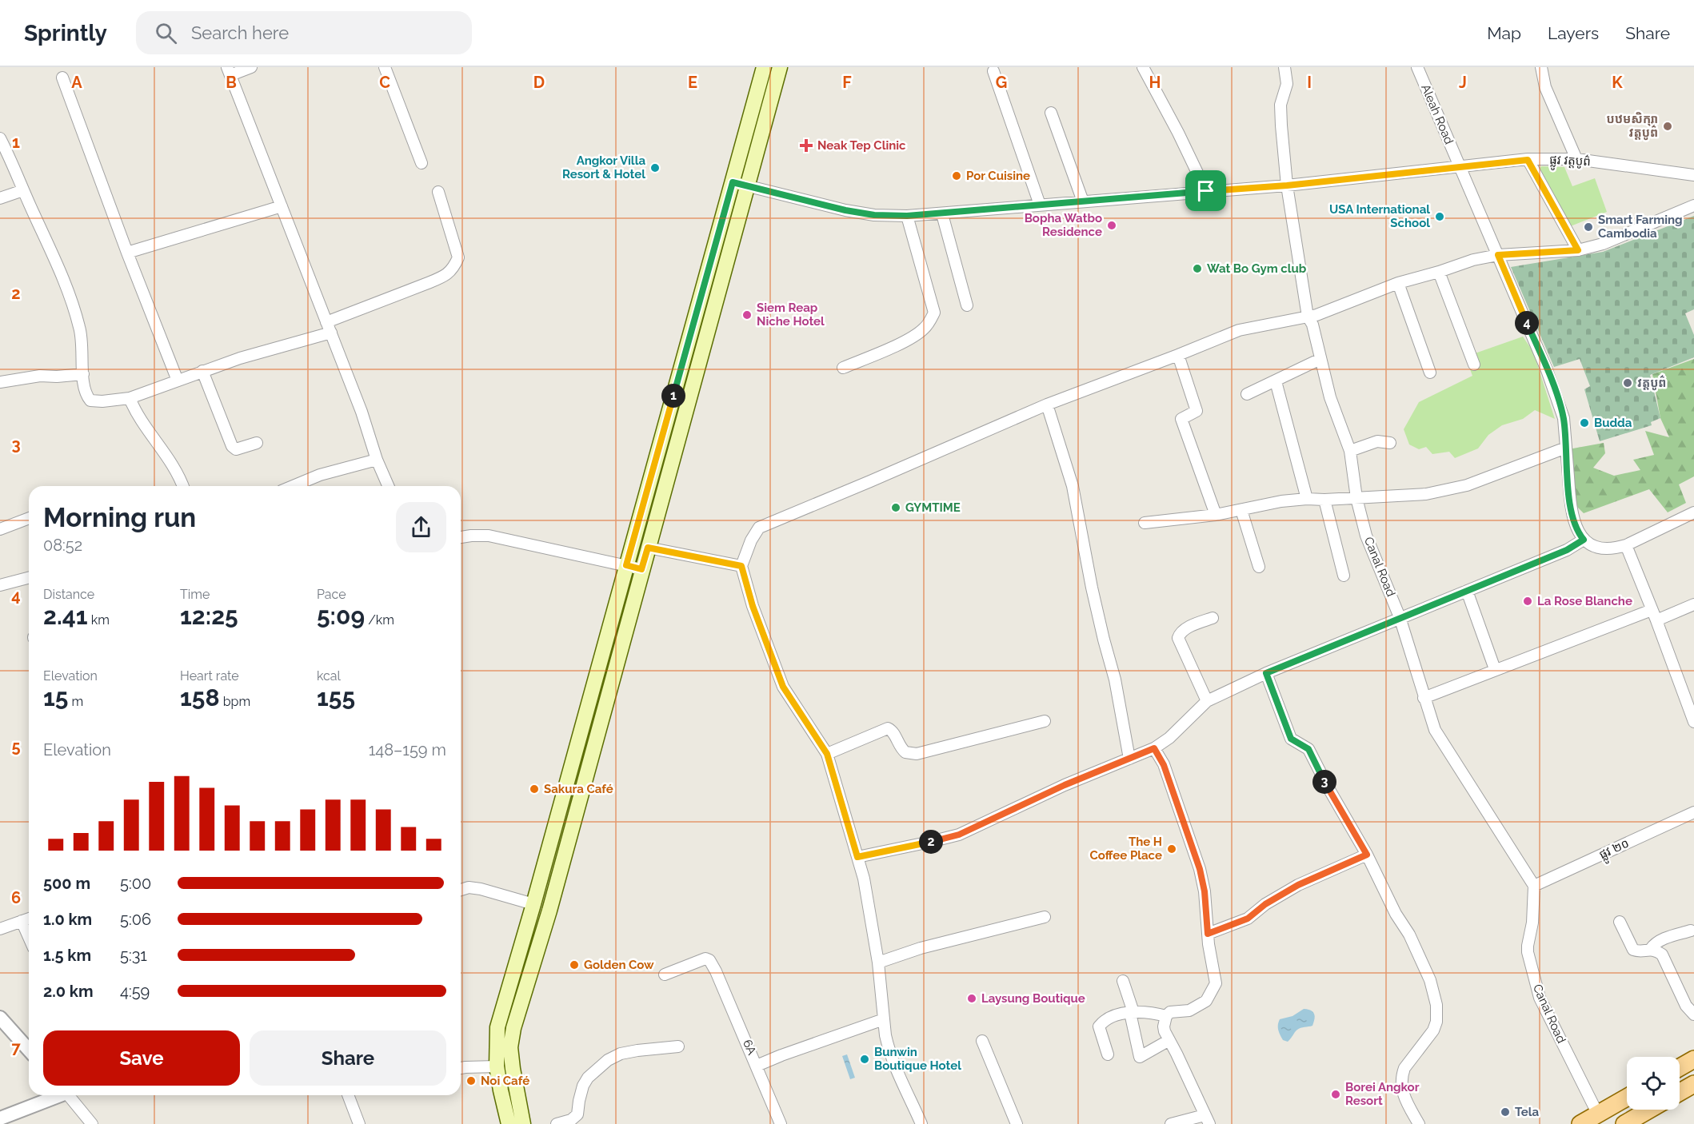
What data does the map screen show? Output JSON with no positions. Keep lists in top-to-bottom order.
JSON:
{
  "streets": {
    "street": [
      "Aleah Road",
      "ផ្លូវ វត្តបូព៌",
      "Canal Road",
      "ផ្លូវ ២០",
      "6A"
    ]
  },
  "crossings": [
    ["Aleah Road", "ផ្លូវ វត្តបូព៌"],
    ["ផ្លូវ វត្តបូព៌", "Canal Road"],
    ["Canal Road", "ផ្លូវ ២០"]
  ],
  "places": {
    "other": [
      "បឋមសិក្សា វត្តបូព៌",
      "Angkor Villa Resort & Hotel",
      "Por Cuisine",
      "USA International School",
      "Bopha Watbo Residence",
      "Smart Farming Cambodia",
      "Wat Bo Gym club",
      "Siem Reap Niche Hotel",
      "វត្តបូព៌",
      "Budda",
      "GYMTIME",
      "La Rose Blanche",
      "Sakura Café",
      "The H Coffee Place",
      "Golden Cow",
      "Laysung Boutique",
      "Bunwin Boutique Hotel",
      "Noi Café",
      "Borei Angkor Resort",
      "Tela"
    ],
    "health": ["Neak Tep Clinic"]
  },
  "page": {
    "header": "Sprintly",
    "search": "Search here",
    "nav": ["Map", "Layers", "Share"],
    "pins": [
      "4",
      "1",
      "3",
      "2"
    ],
    "heading": ["Morning run", "08:52"],
    "stats": [
      ["Distance", "2.41 km"],
      ["Time", "12:25"],
      ["Pace", "5:09 /km"],
      ["Elevation", "15 m"],
      ["Heart rate", "158 bpm"],
      ["kcal", "155"]
    ],
    "chart": ["Elevation", "148–159 m"],
    "list": [
      {
        "name": "500 m",
        "note": "5:00"
      },
      {
        "name": "1.0 km",
        "note": "5:06"
      },
      {
        "name": "1.5 km",
        "note": "5:31"
      },
      {
        "name": "2.0 km",
        "note": "4:59"
      }
    ],
    "buttons": ["Save", "Share"]
  },
  "grid": {
    "columns": [
      "A",
      "B",
      "C",
      "D",
      "E",
      "F",
      "G",
      "H",
      "I",
      "J",
      "K"
    ],
    "rows": [
      "1",
      "2",
      "3",
      "4",
      "5",
      "6",
      "7"
    ]
  }
}
